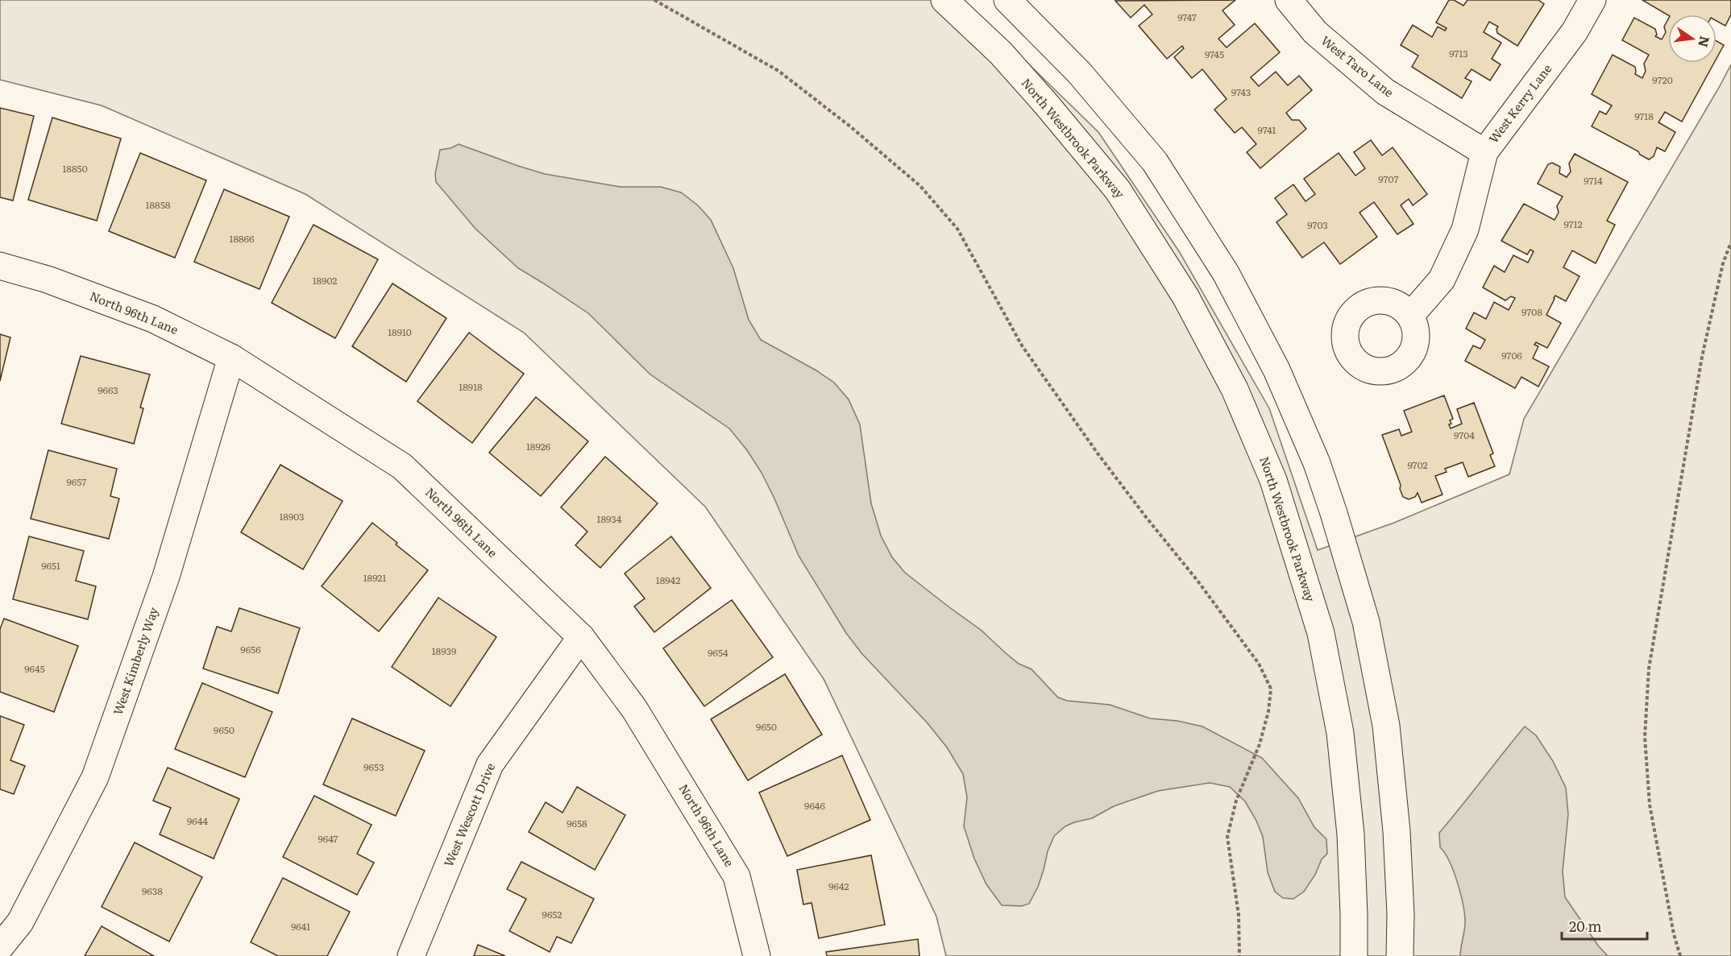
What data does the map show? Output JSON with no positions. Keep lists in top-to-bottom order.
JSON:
{
  "streets": {
    "street": [
      "West Taro Lane",
      "West Kerry Lane",
      "North Westbrook Parkway",
      "North 96th Lane",
      "West Kimberly Way",
      "West Wescott Drive"
    ]
  },
  "crossings": [
    ["West Taro Lane", "West Kerry Lane"],
    ["North 96th Lane", "West Kimberly Way"],
    ["North 96th Lane", "West Wescott Drive"]
  ],
  "house_numbers": [
    "9747",
    "9713",
    "9745",
    "9720",
    "9743",
    "9718",
    "9741",
    "18850",
    "9707",
    "9714",
    "18858",
    "9712",
    "9703",
    "18866",
    "18902",
    "9708",
    "18910",
    "9706",
    "18918",
    "9663",
    "9704",
    "18926",
    "9702",
    "9657",
    "18903",
    "18934",
    "9651",
    "18921",
    "18942",
    "9656",
    "18939",
    "9654",
    "9645",
    "9650",
    "9650",
    "9653",
    "9646",
    "9644",
    "9658",
    "9647",
    "9642",
    "9638",
    "9652",
    "9641"
  ],
  "scale_bar": "20 m",
  "north": "right"
}
